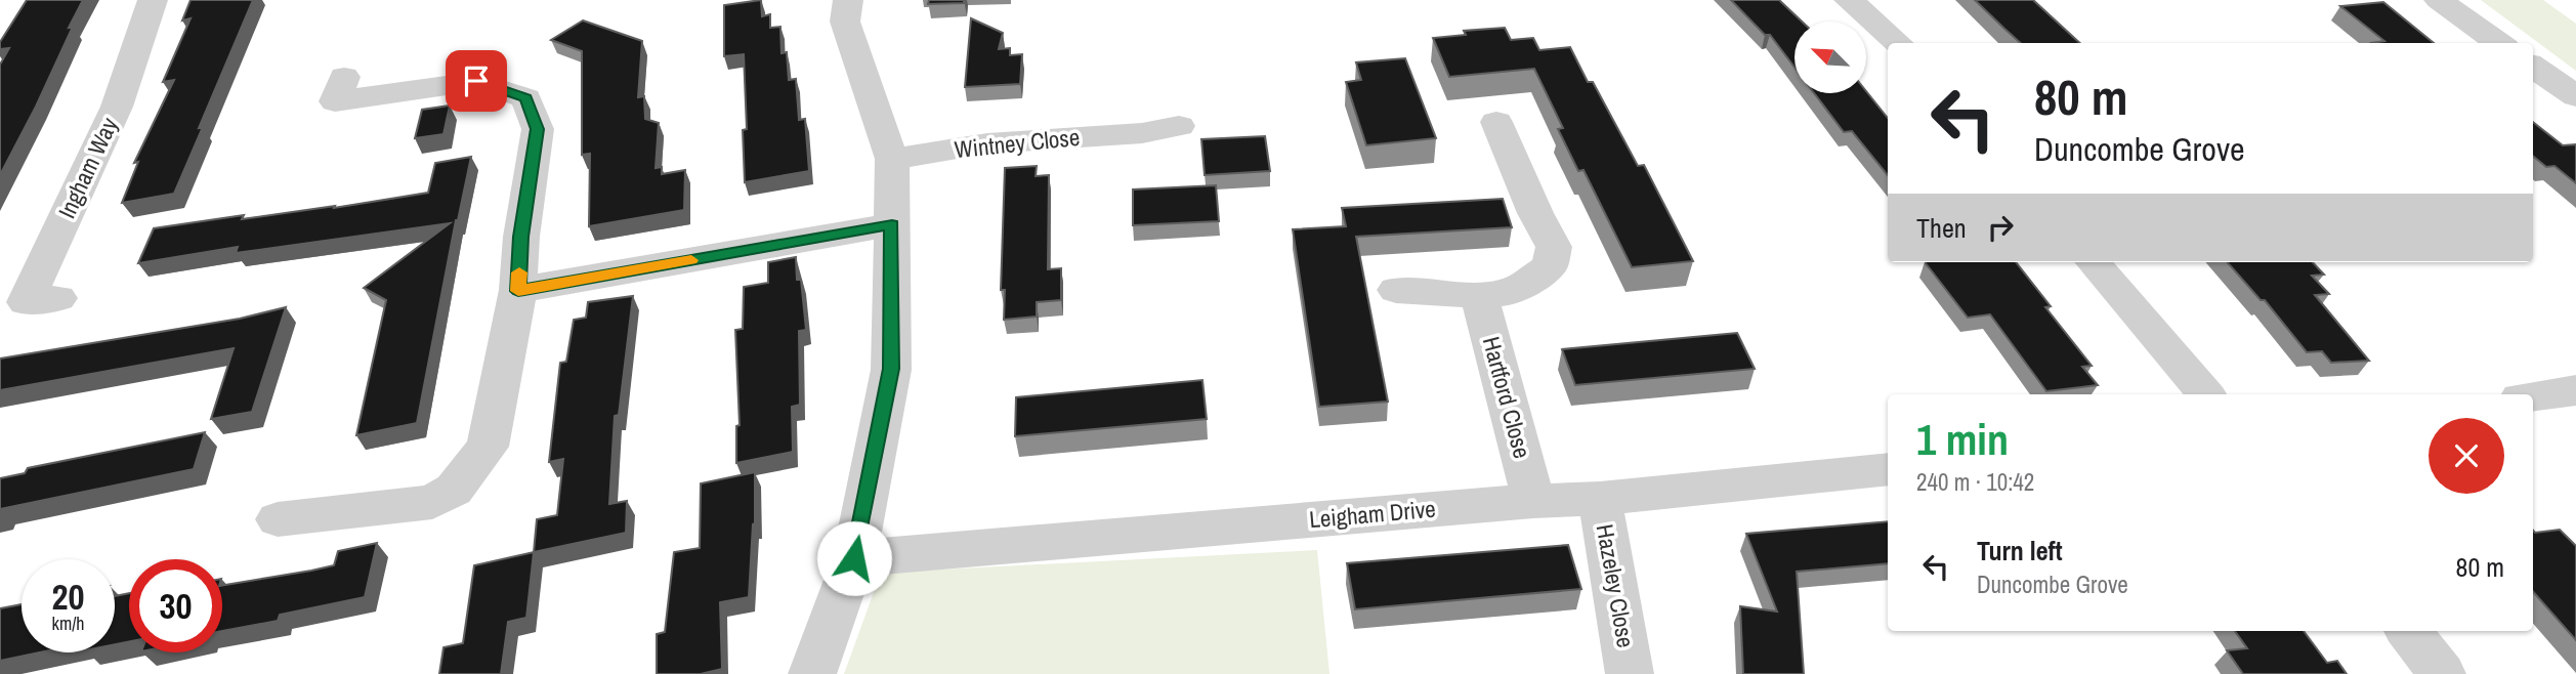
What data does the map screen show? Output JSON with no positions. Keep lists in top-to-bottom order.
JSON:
{
  "streets": {
    "street": [
      "Wintney Close",
      "Ingham Way",
      "Hartford Close",
      "Leigham Drive",
      "Hazeley Close"
    ]
  },
  "crossings": [
    ["Hartford Close", "Leigham Drive"],
    ["Leigham Drive", "Hazeley Close"]
  ],
  "north": "top left",
  "page": {
    "turn": ["80 m", "Duncombe Grove"],
    "then": "Then",
    "heading": ["1 min", "240 m · 10:42"],
    "list": [
      {
        "name": "Turn left",
        "note": "Duncombe Grove",
        "value": "80 m"
      }
    ],
    "speed": "20 km/h",
    "limit": "30"
  }
}
